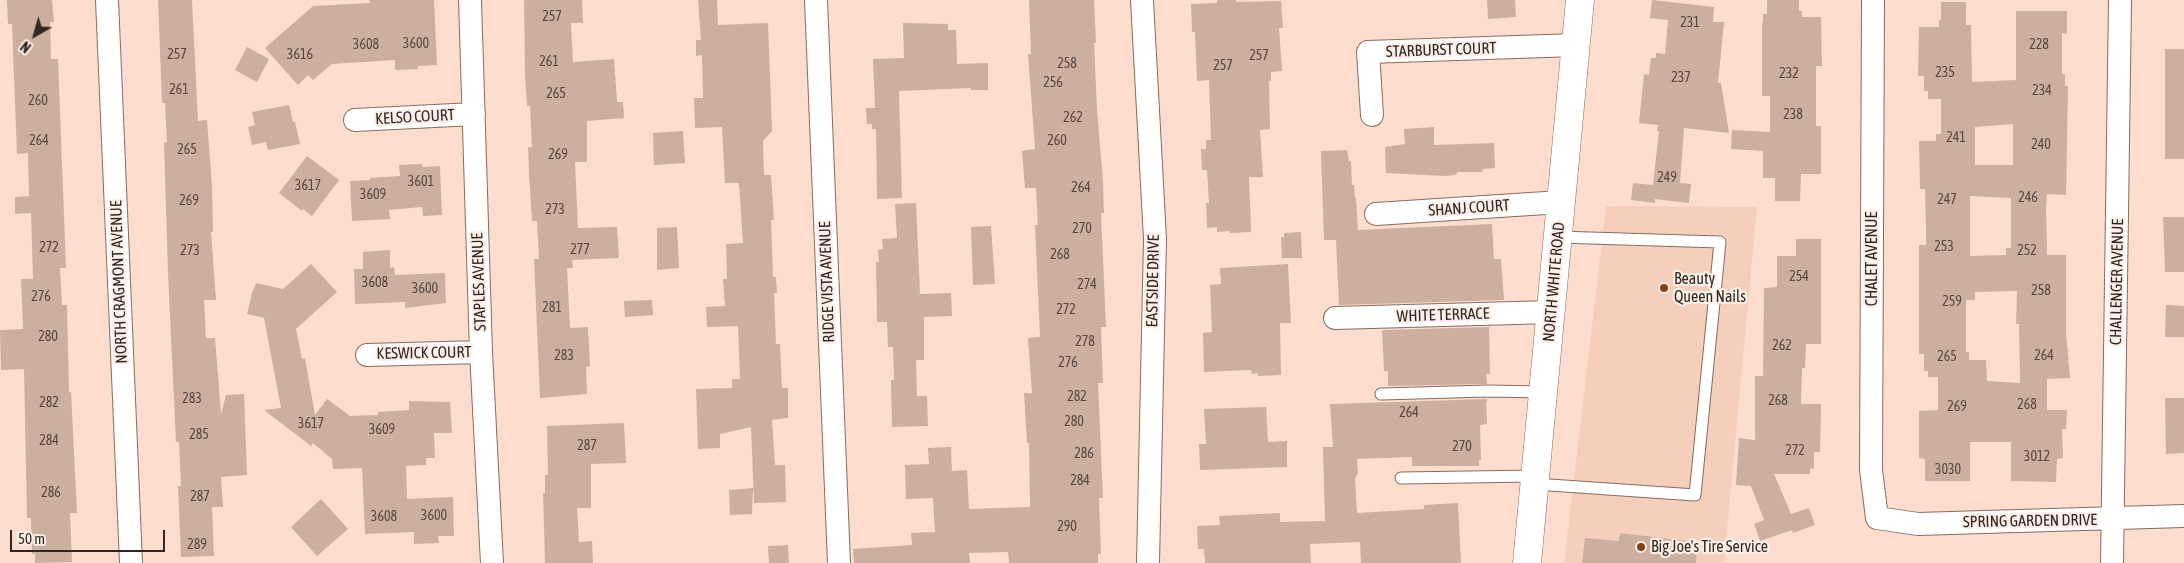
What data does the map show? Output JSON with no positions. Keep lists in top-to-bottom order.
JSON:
{
  "streets": {
    "main road": ["NORTH WHITE ROAD"],
    "street": [
      "STARBURST COURT",
      "KELSO COURT",
      "SHANJ COURT",
      "CHALET AVENUE",
      "EASTSIDE DRIVE",
      "NORTH CRAGMONT AVENUE",
      "STAPLES AVENUE",
      "RIDGE VISTA AVENUE",
      "CHALLENGER AVENUE",
      "WHITE TERRACE",
      "KESWICK COURT",
      "SPRING GARDEN DRIVE"
    ]
  },
  "crossings": [
    ["STARBURST COURT", "NORTH WHITE ROAD"],
    ["KELSO COURT", "STAPLES AVENUE"],
    ["SHANJ COURT", "NORTH WHITE ROAD"],
    ["CHALET AVENUE", "SPRING GARDEN DRIVE"],
    ["STAPLES AVENUE", "KESWICK COURT"],
    ["NORTH WHITE ROAD", "WHITE TERRACE"],
    ["CHALLENGER AVENUE", "SPRING GARDEN DRIVE"]
  ],
  "places": ["Beauty Queen Nails", "Big Joe's Tire Service"],
  "house_numbers": [
    "257",
    "231",
    "3600",
    "3608",
    "228",
    "257",
    "3616",
    "257",
    "261",
    "258",
    "257",
    "235",
    "232",
    "237",
    "256",
    "261",
    "234",
    "265",
    "260",
    "238",
    "262",
    "241",
    "264",
    "260",
    "240",
    "265",
    "269",
    "249",
    "3601",
    "3617",
    "264",
    "3609",
    "246",
    "247",
    "269",
    "273",
    "270",
    "253",
    "272",
    "277",
    "273",
    "252",
    "268",
    "254",
    "3608",
    "274",
    "3600",
    "258",
    "276",
    "259",
    "281",
    "272",
    "280",
    "278",
    "262",
    "283",
    "264",
    "265",
    "276",
    "282",
    "283",
    "268",
    "282",
    "268",
    "269",
    "264",
    "280",
    "3617",
    "3609",
    "285",
    "284",
    "287",
    "270",
    "272",
    "286",
    "3012",
    "3030",
    "284",
    "286",
    "287",
    "3600",
    "3608",
    "290",
    "289"
  ],
  "scale_bar": "50 m",
  "north": "bottom left"
}
